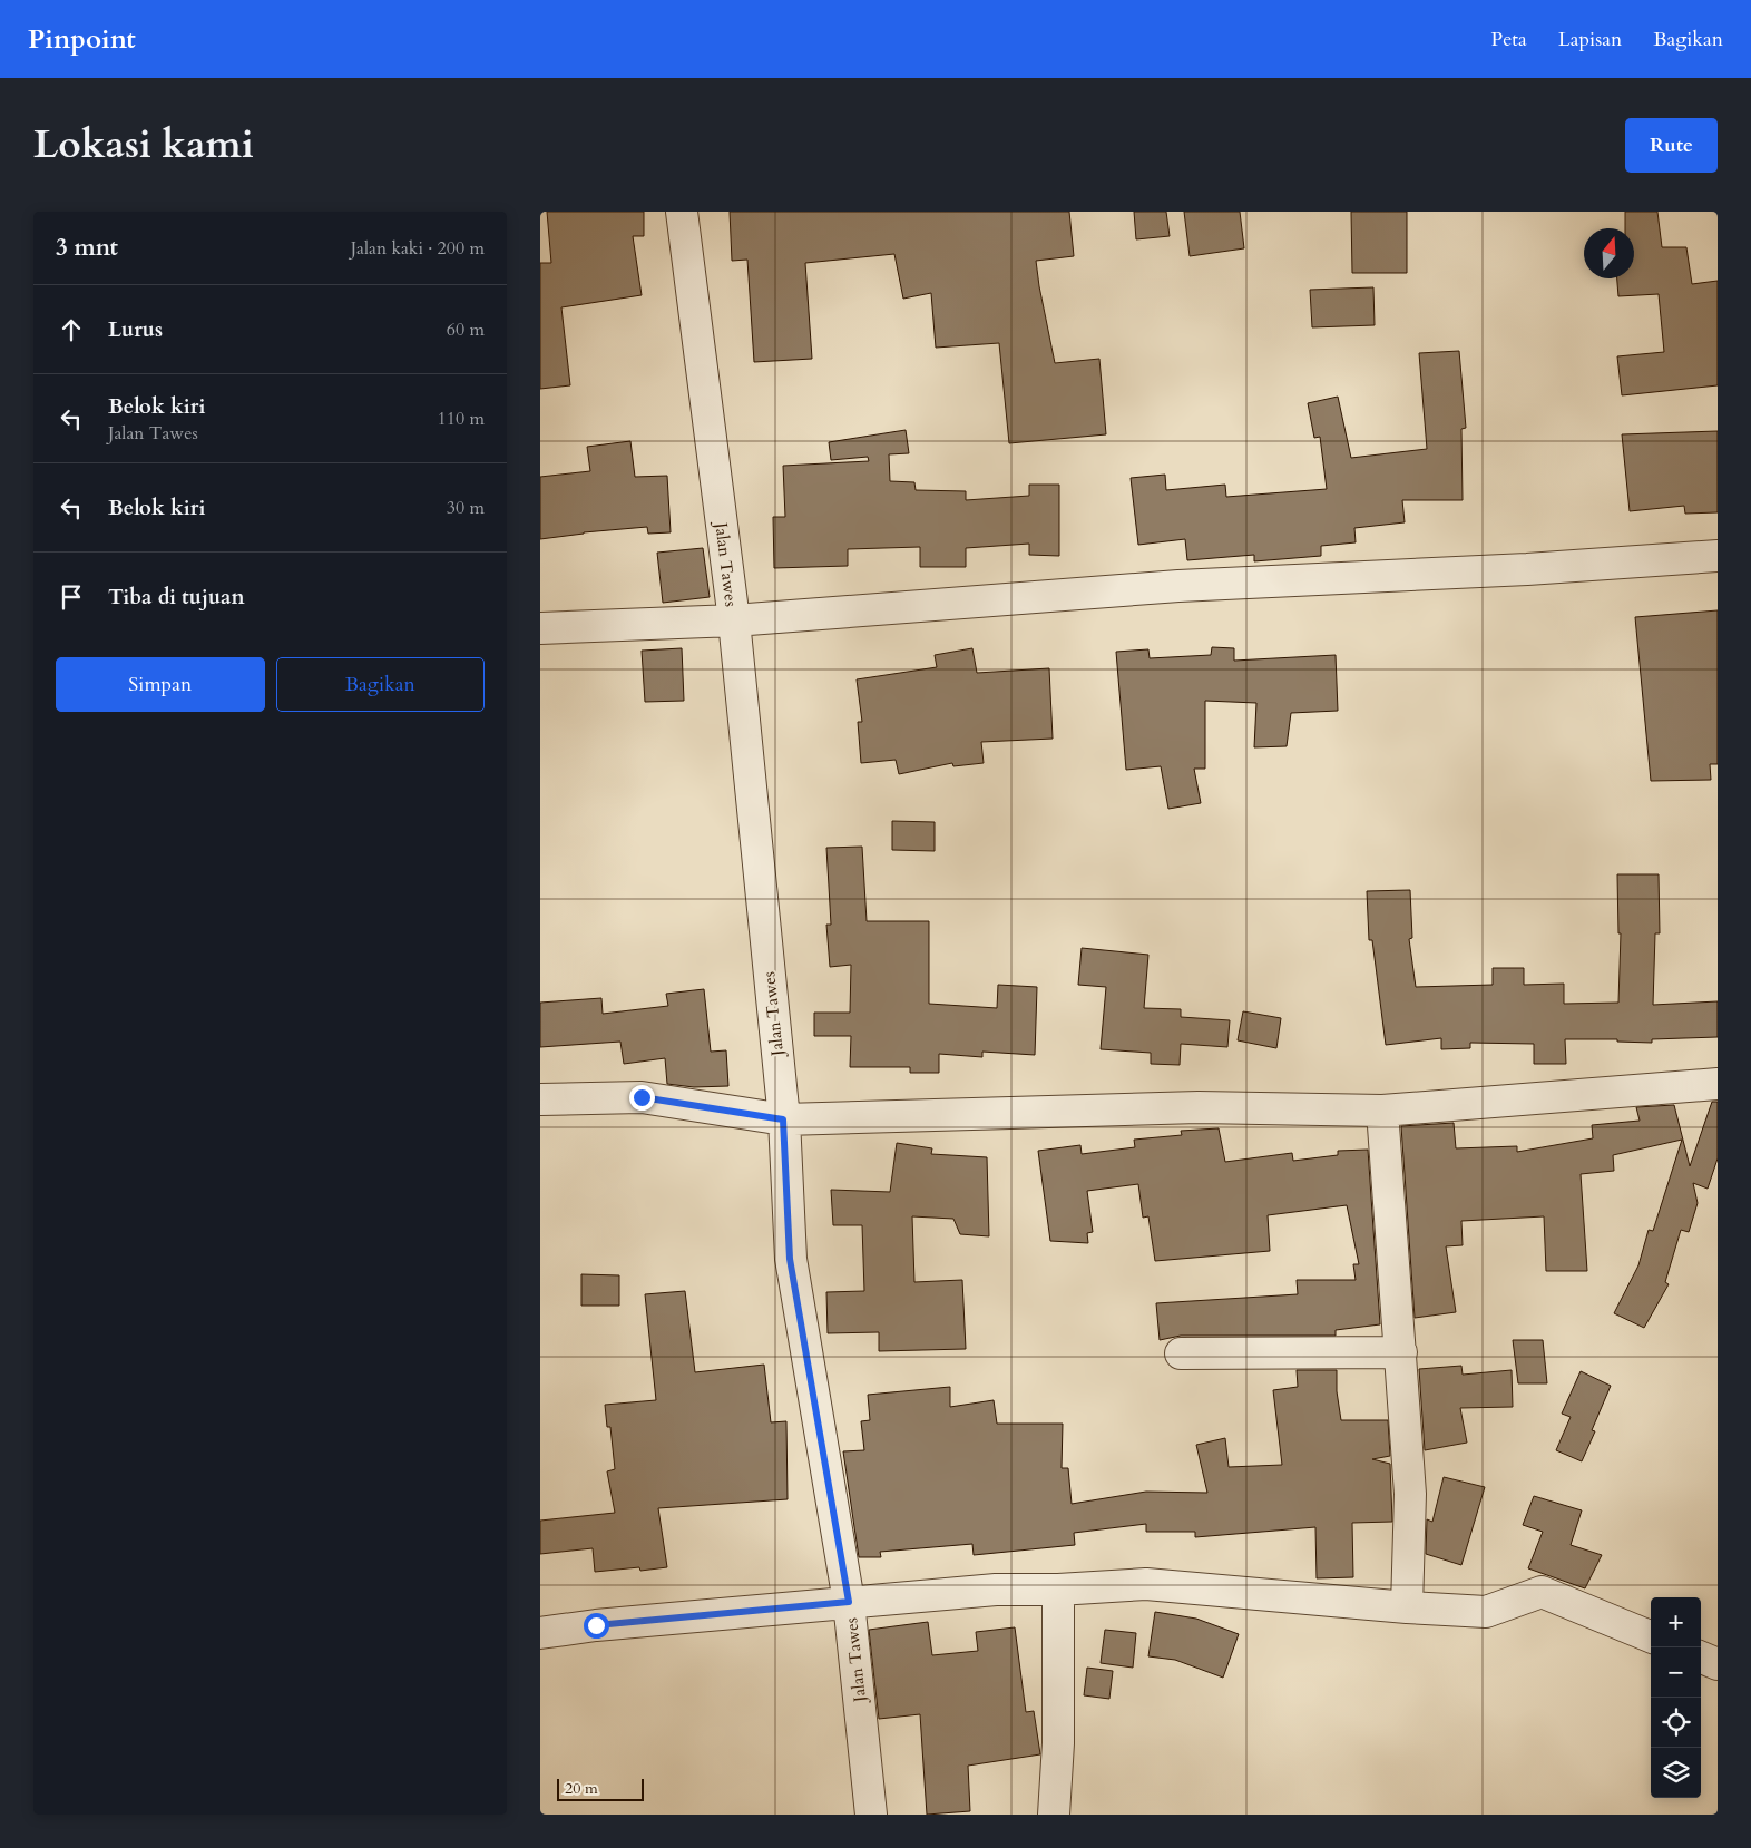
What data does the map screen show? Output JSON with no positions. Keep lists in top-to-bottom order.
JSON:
{
  "streets": {
    "street": ["Jalan Tawes"]
  },
  "scale_bar": "20 m",
  "north": "top",
  "page": {
    "header": "Pinpoint",
    "nav": ["Peta", "Lapisan", "Bagikan"],
    "title": "Lokasi kami",
    "buttons": [
      "Rute",
      ["Simpan", "Bagikan"]
    ],
    "heading": ["3 mnt", "Jalan kaki · 200 m"],
    "list": [
      ["Lurus", "60 m"],
      ["Belok kiri", "Jalan Tawes", "110 m"],
      ["Belok kiri", "30 m"],
      "Tiba di tujuan"
    ],
    "map_buttons": ["+", "−"],
    "scale": "20 m"
  }
}
